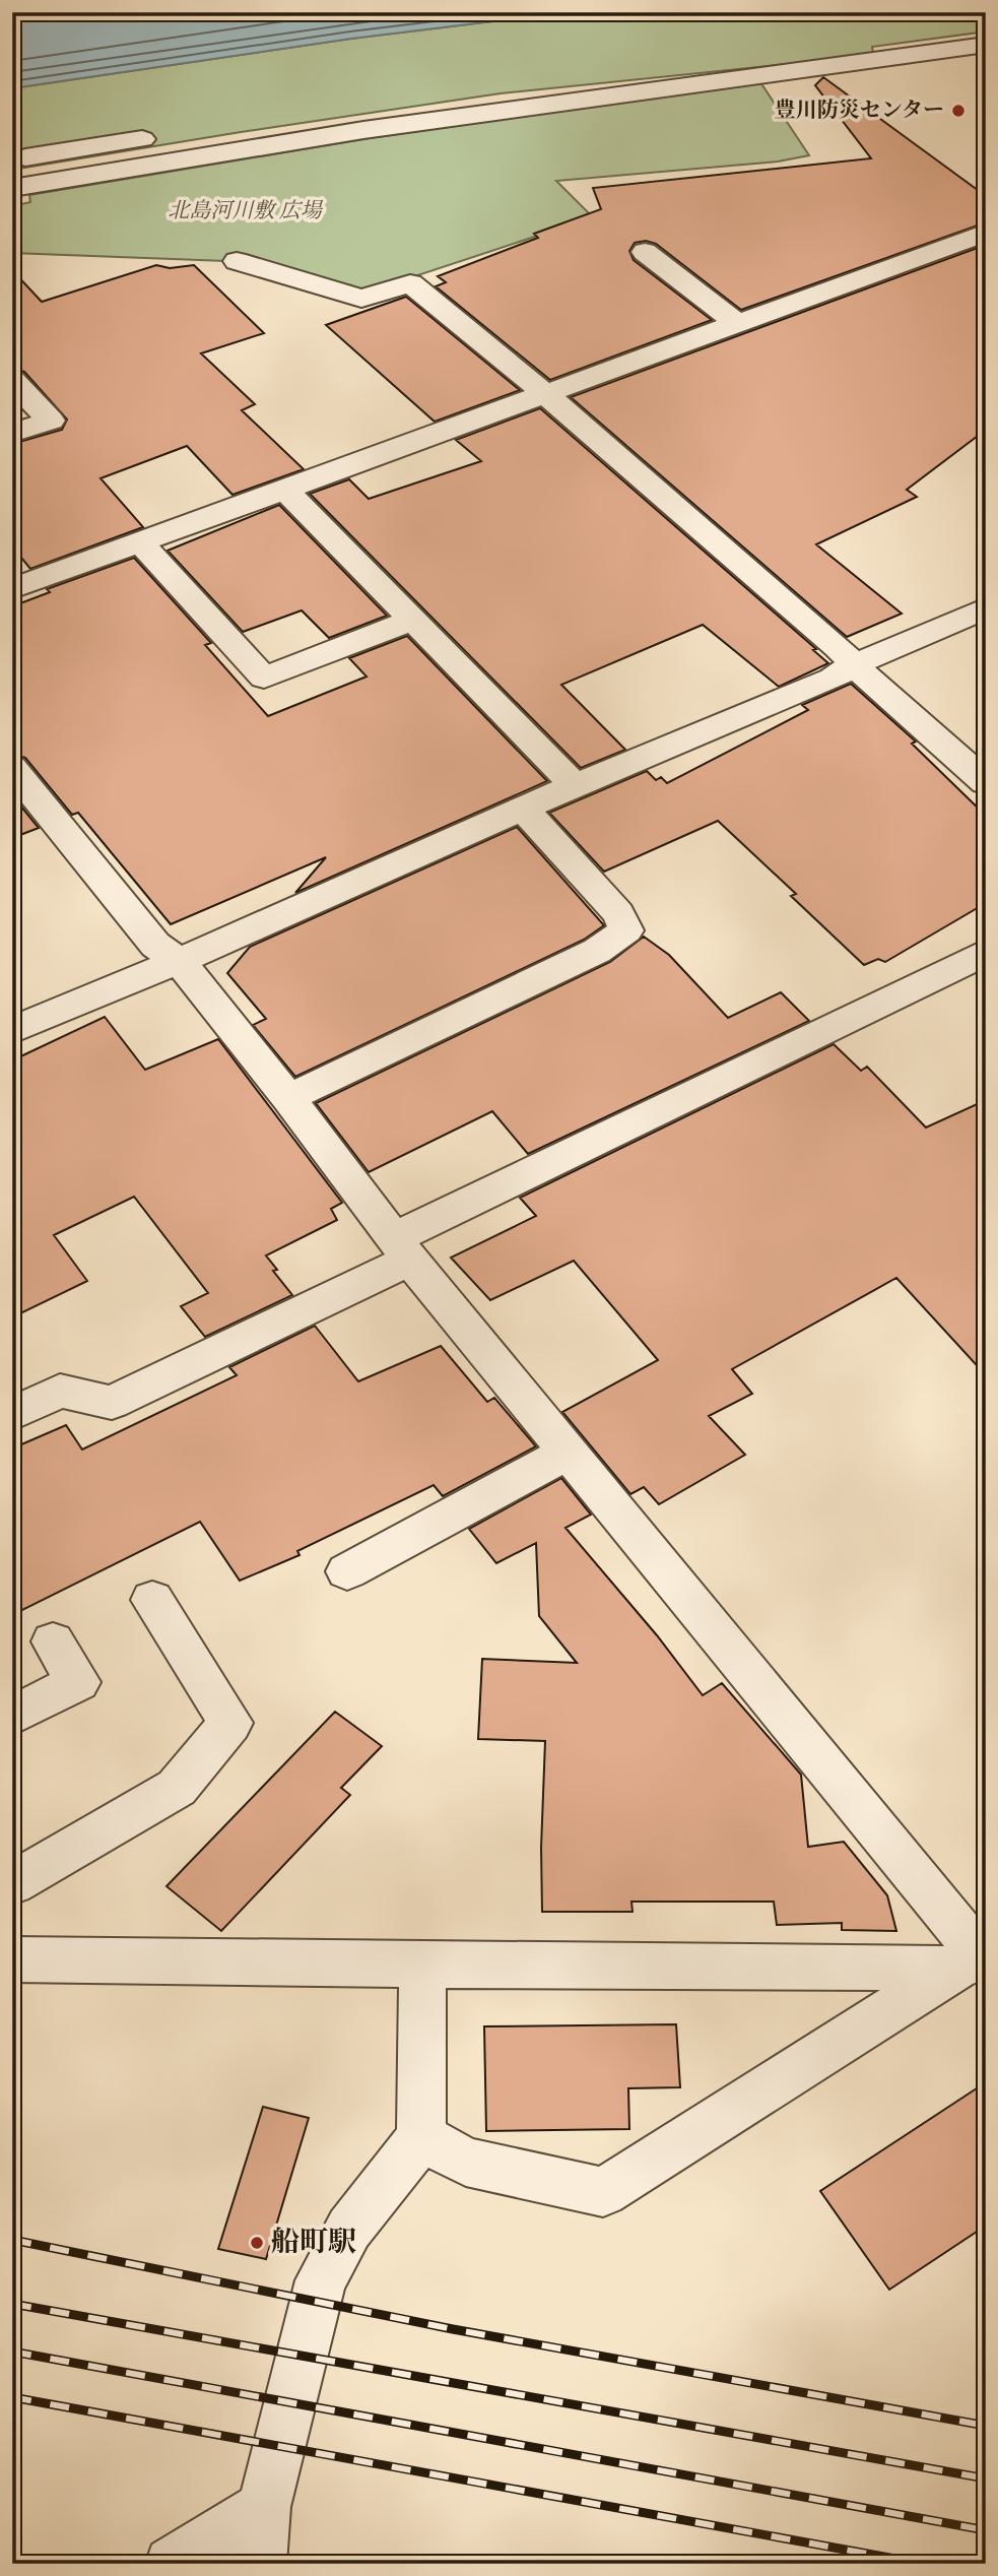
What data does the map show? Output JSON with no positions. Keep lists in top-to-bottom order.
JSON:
{
  "parks": ["北島河川敷 広場"],
  "places": ["豊川防災センター", "船町駅"]
}
